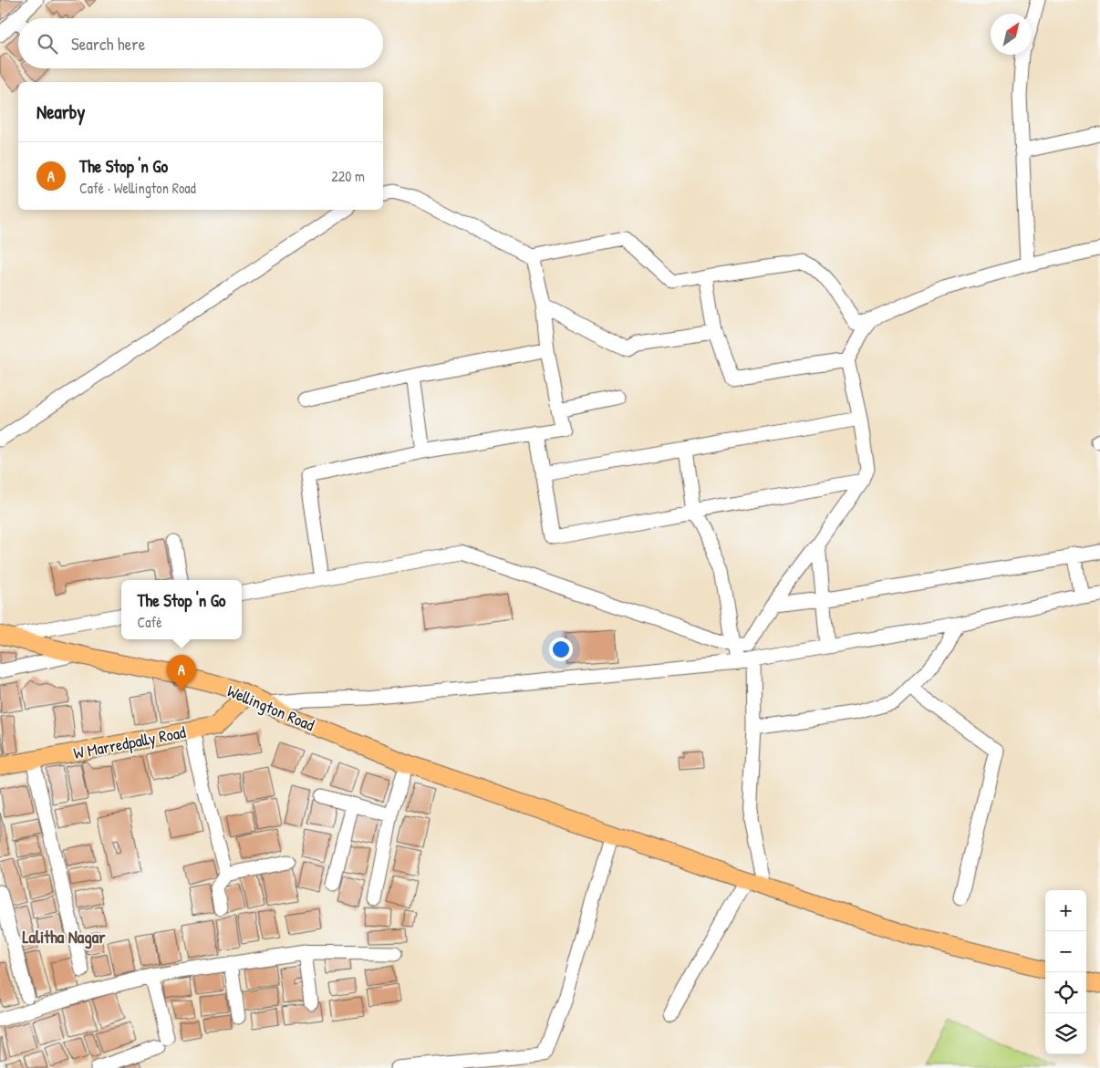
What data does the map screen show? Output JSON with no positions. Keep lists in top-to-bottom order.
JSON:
{
  "streets": {
    "main road": ["Wellington Road", "W Marredpally Road"]
  },
  "crossings": [
    ["Wellington Road", "W Marredpally Road"]
  ],
  "districts": ["Lalitha Nagar"],
  "north": "top right",
  "page": {
    "search": "Search here",
    "heading": "Nearby",
    "list": [
      {
        "mark": "A",
        "name": "The Stop 'n Go",
        "note": "Café · Wellington Road",
        "value": "220 m"
      }
    ],
    "popup": ["The Stop 'n Go", "Café"],
    "pins": "A",
    "map_buttons": ["+", "−"]
  }
}
